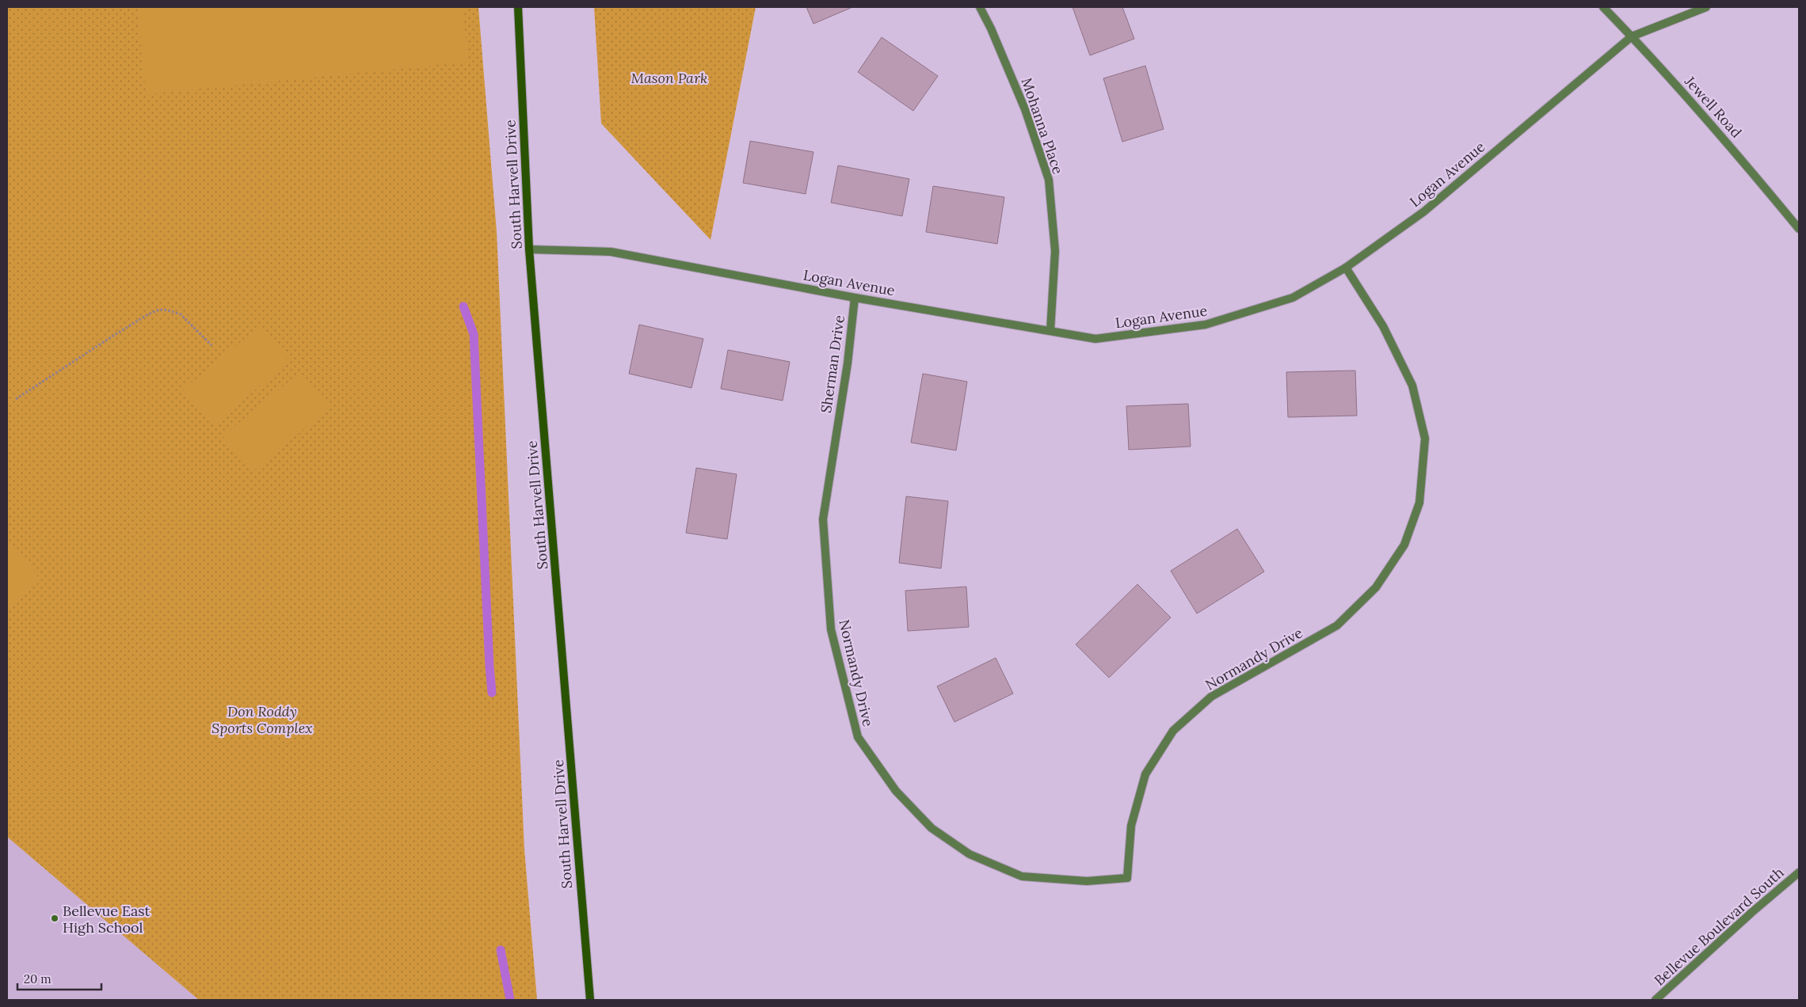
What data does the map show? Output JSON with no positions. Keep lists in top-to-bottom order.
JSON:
{
  "streets": {
    "main road": ["South Harvell Drive"],
    "street": [
      "Jewell Road",
      "Mohanna Place",
      "Logan Avenue",
      "Sherman Drive",
      "Normandy Drive",
      "Bellevue Boulevard South"
    ]
  },
  "crossings": [
    ["Jewell Road", "Logan Avenue"],
    ["Mohanna Place", "Logan Avenue"],
    ["Logan Avenue", "South Harvell Drive"],
    ["Logan Avenue", "Sherman Drive"],
    ["Logan Avenue", "Normandy Drive"],
    ["Sherman Drive", "Normandy Drive"]
  ],
  "parks": ["Mason Park", "Don Roddy Sports Complex"],
  "places": ["Bellevue East High School"],
  "scale_bar": "20 m"
}
